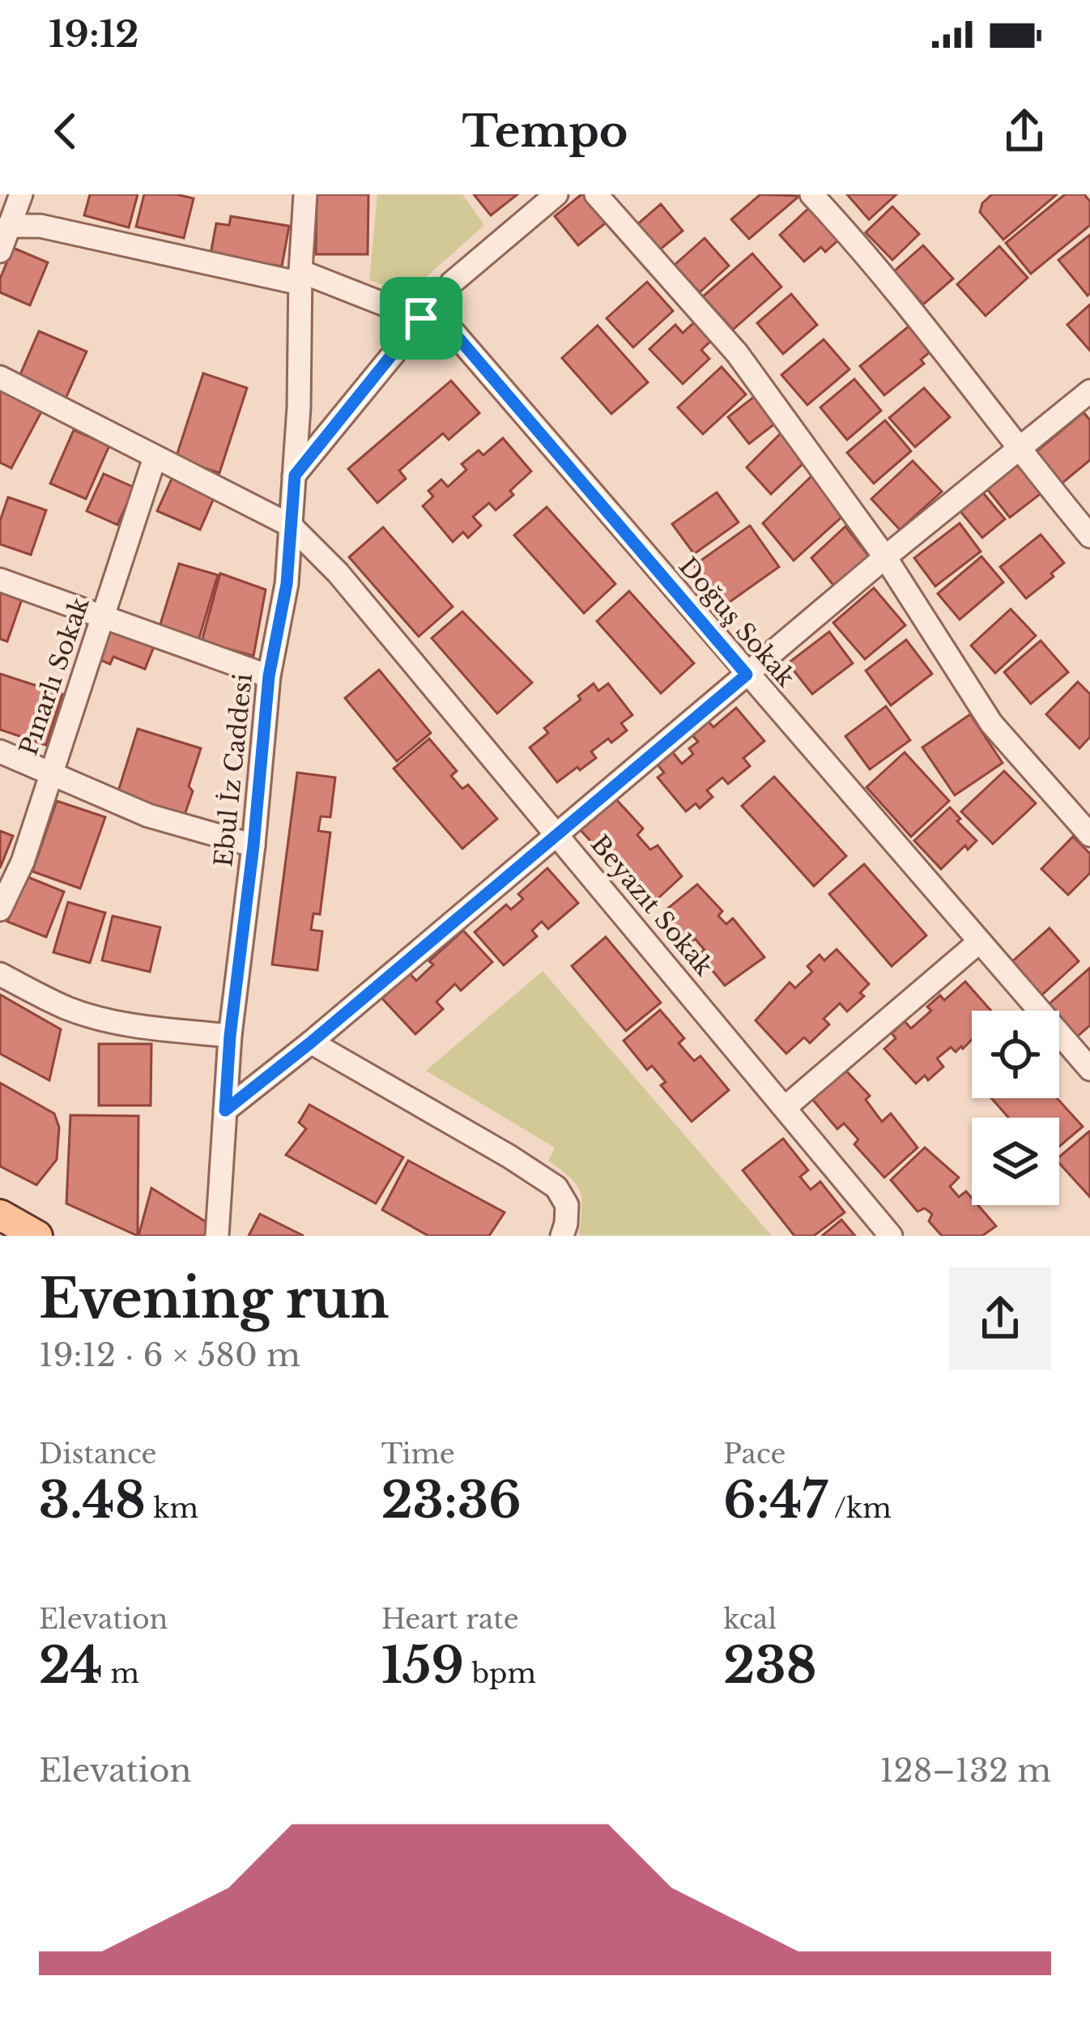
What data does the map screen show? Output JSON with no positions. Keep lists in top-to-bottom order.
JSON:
{
  "streets": {
    "street": [
      "Doğuş Sokak",
      "Pınarlı Sokak",
      "Ebul İz Caddesi",
      "Beyazıt Sokak"
    ]
  },
  "crossings": [
    ["Doğuş Sokak", "Ebul İz Caddesi"],
    ["Pınarlı Sokak", "Beyazıt Sokak"],
    ["Ebul İz Caddesi", "Beyazıt Sokak"]
  ],
  "page": {
    "status": "19:12",
    "header": "Tempo",
    "heading": ["Evening run", "19:12 · 6 × 580 m"],
    "stats": [
      ["Distance", "3.48 km"],
      ["Time", "23:36"],
      ["Pace", "6:47 /km"],
      ["Elevation", "24 m"],
      ["Heart rate", "159 bpm"],
      ["kcal", "238"]
    ],
    "chart": ["Elevation", "128–132 m"]
  }
}
